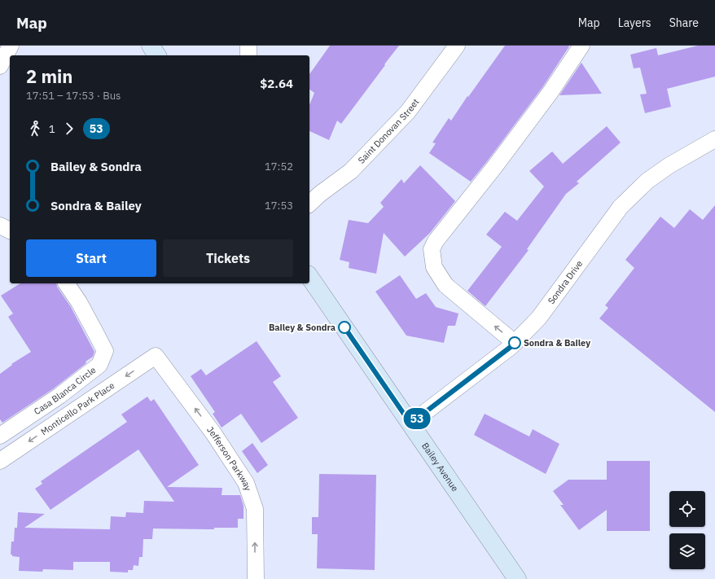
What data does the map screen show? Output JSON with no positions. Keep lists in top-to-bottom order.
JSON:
{
  "streets": {
    "street": [
      "Saint Donovan Street",
      "Sondra Drive",
      "Casa Blanca Circle",
      "Monticello Park Place",
      "Jefferson Parkway",
      "Bailey Avenue"
    ]
  },
  "crossings": [
    ["Sondra Drive", "Bailey Avenue"],
    ["Monticello Park Place", "Jefferson Parkway"]
  ],
  "one_way": ["Monticello Park Place", "Jefferson Parkway"],
  "places": ["Bailey & Sondra", "Sondra & Bailey"],
  "lines": ["bus line 53"],
  "page": {
    "header": "Map",
    "nav": ["Map", "Layers", "Share"],
    "on_map": "53",
    "heading": ["2 min", "17:51 – 17:53 · Bus", "$2.64"],
    "legs": ["1", "53"],
    "list": [
      {
        "name": "Bailey & Sondra",
        "value": "17:52"
      },
      {
        "name": "Sondra & Bailey",
        "value": "17:53"
      }
    ],
    "buttons": ["Start", "Tickets"]
  }
}
